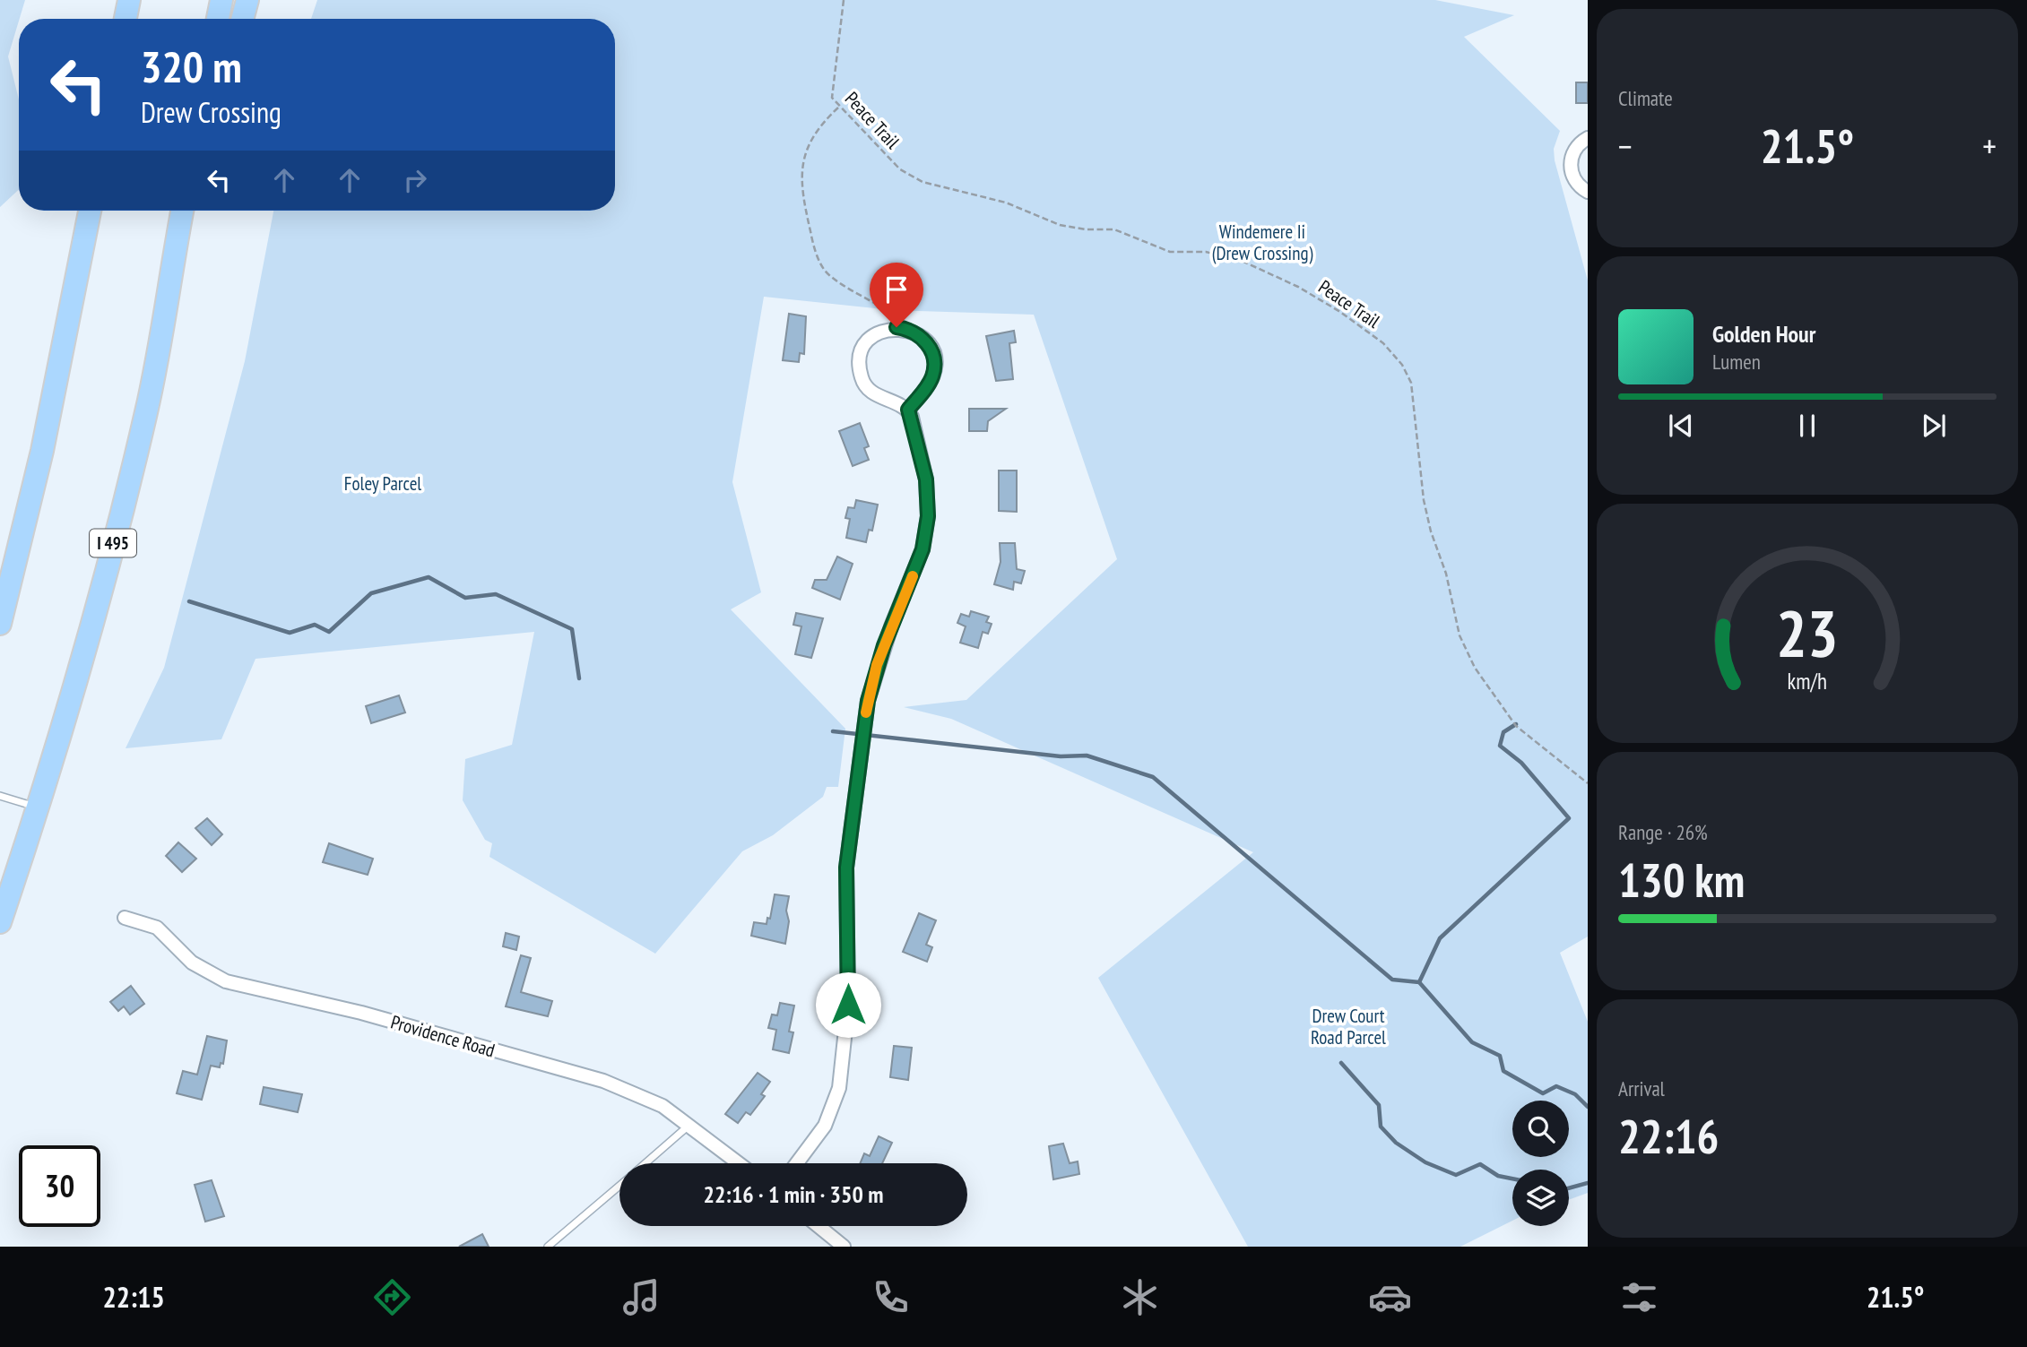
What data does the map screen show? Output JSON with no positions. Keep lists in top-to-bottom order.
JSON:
{
  "streets": {
    "highway": ["I 495"],
    "street": ["Providence Road"],
    "path": ["Peace Trail"]
  },
  "parks": ["Windemere Ii (Drew Crossing)", "Foley Parcel", "Drew Court Road Parcel"],
  "page": {
    "tile": [
      "Climate",
      ["Range · 26%", "130 km"],
      ["Arrival", "22:16"]
    ],
    "turn": ["320 m", "Drew Crossing"],
    "heat": ["−", "21.5°", "+"],
    "song": ["Golden Hour", "Lumen"],
    "limit": "30",
    "trip": "22:16 · 1 min · 350 m",
    "tabs": ["22:15", "21.5°"],
    "gauge": ["23", "km/h"]
  }
}
